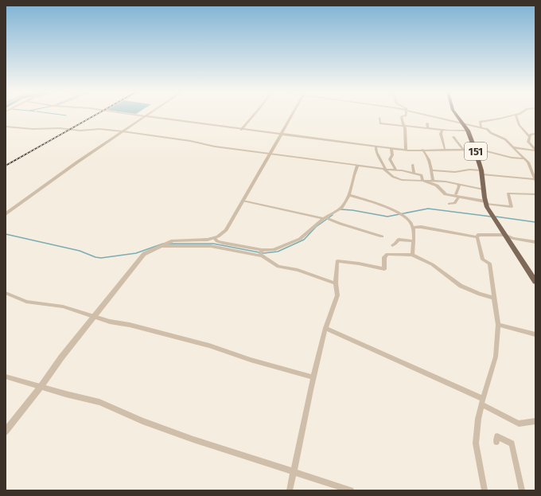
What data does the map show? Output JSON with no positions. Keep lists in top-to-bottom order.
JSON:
{
  "streets": {
    "main road": ["151"]
  }
}
